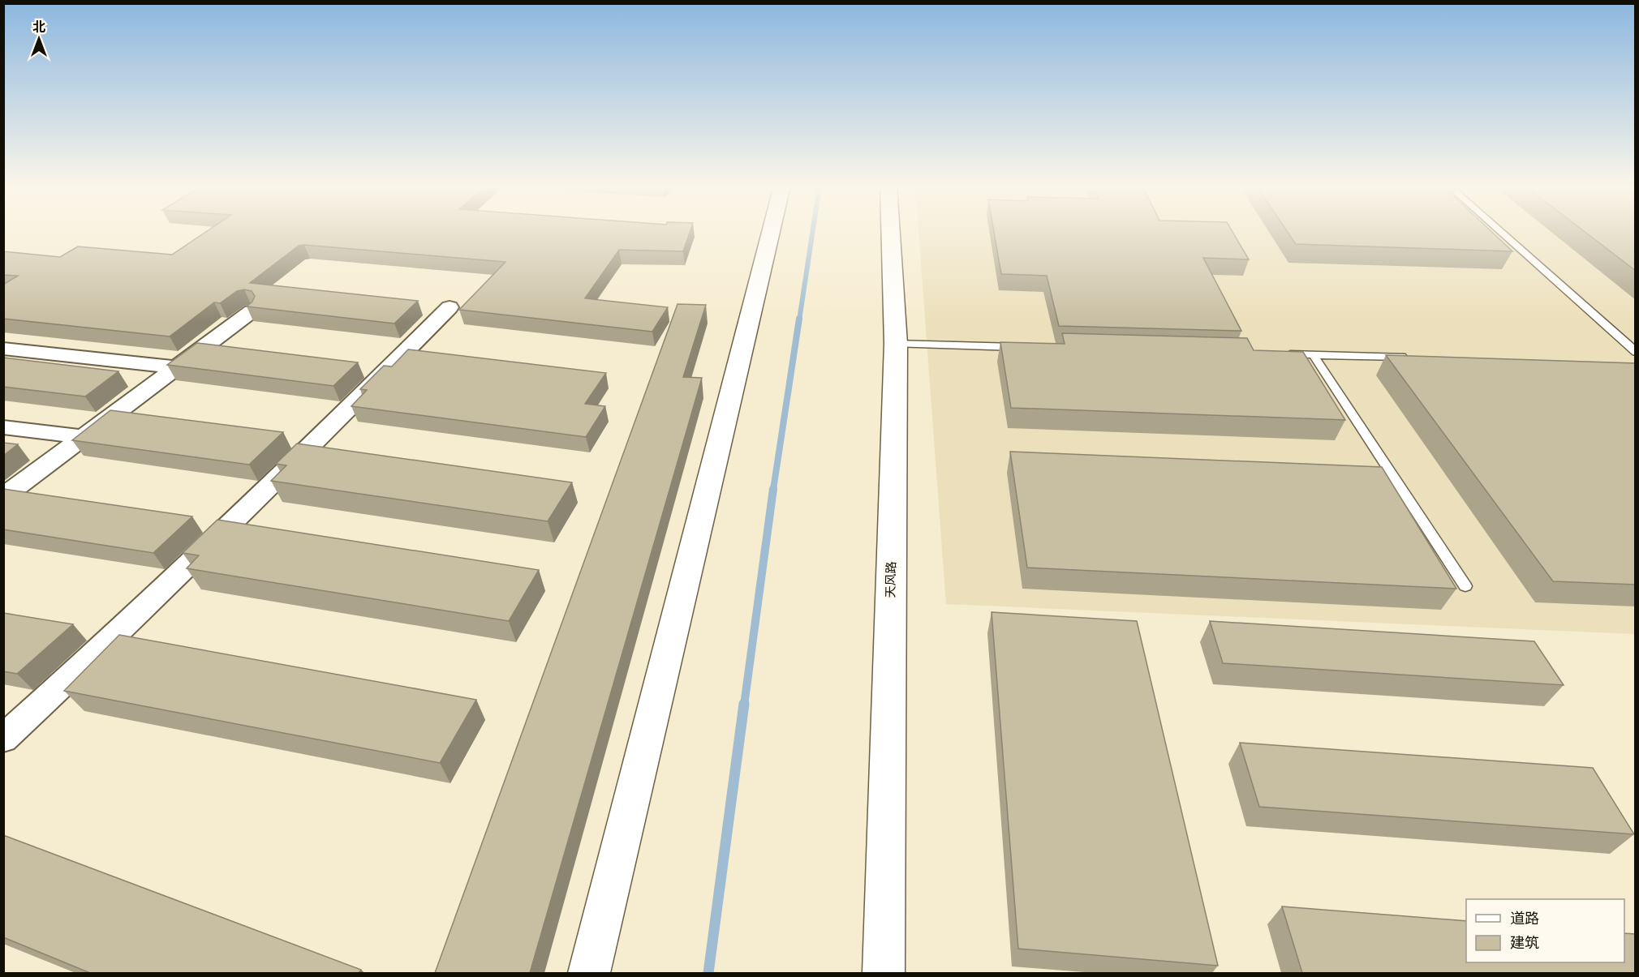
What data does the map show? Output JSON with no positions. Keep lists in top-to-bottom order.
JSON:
{
  "streets": {
    "street": ["天风路"]
  },
  "legend": ["道路", "建筑"],
  "north": "top"
}
